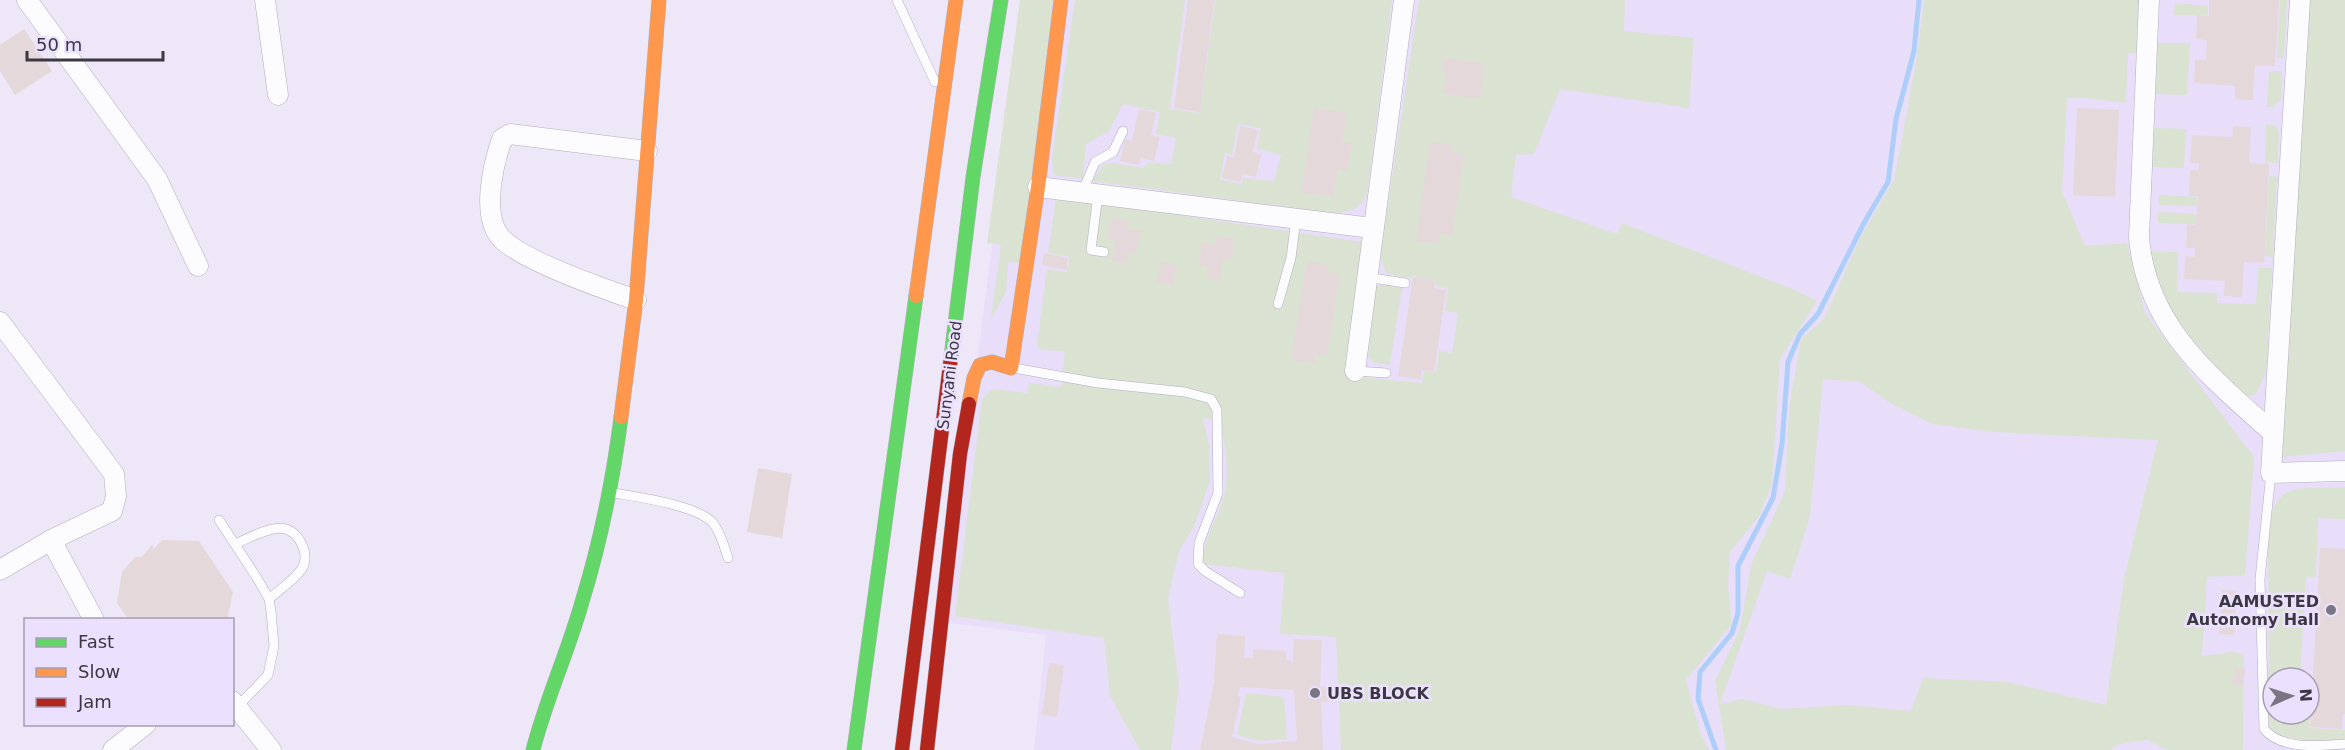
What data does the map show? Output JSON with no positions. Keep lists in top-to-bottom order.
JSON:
{
  "streets": {
    "street": ["Sunyani Road"]
  },
  "places": ["AAMUSTED Autonomy Hall", "UBS BLOCK"],
  "legend": ["Fast", "Slow", "Jam"],
  "scale_bar": "50 m",
  "north": "right"
}
